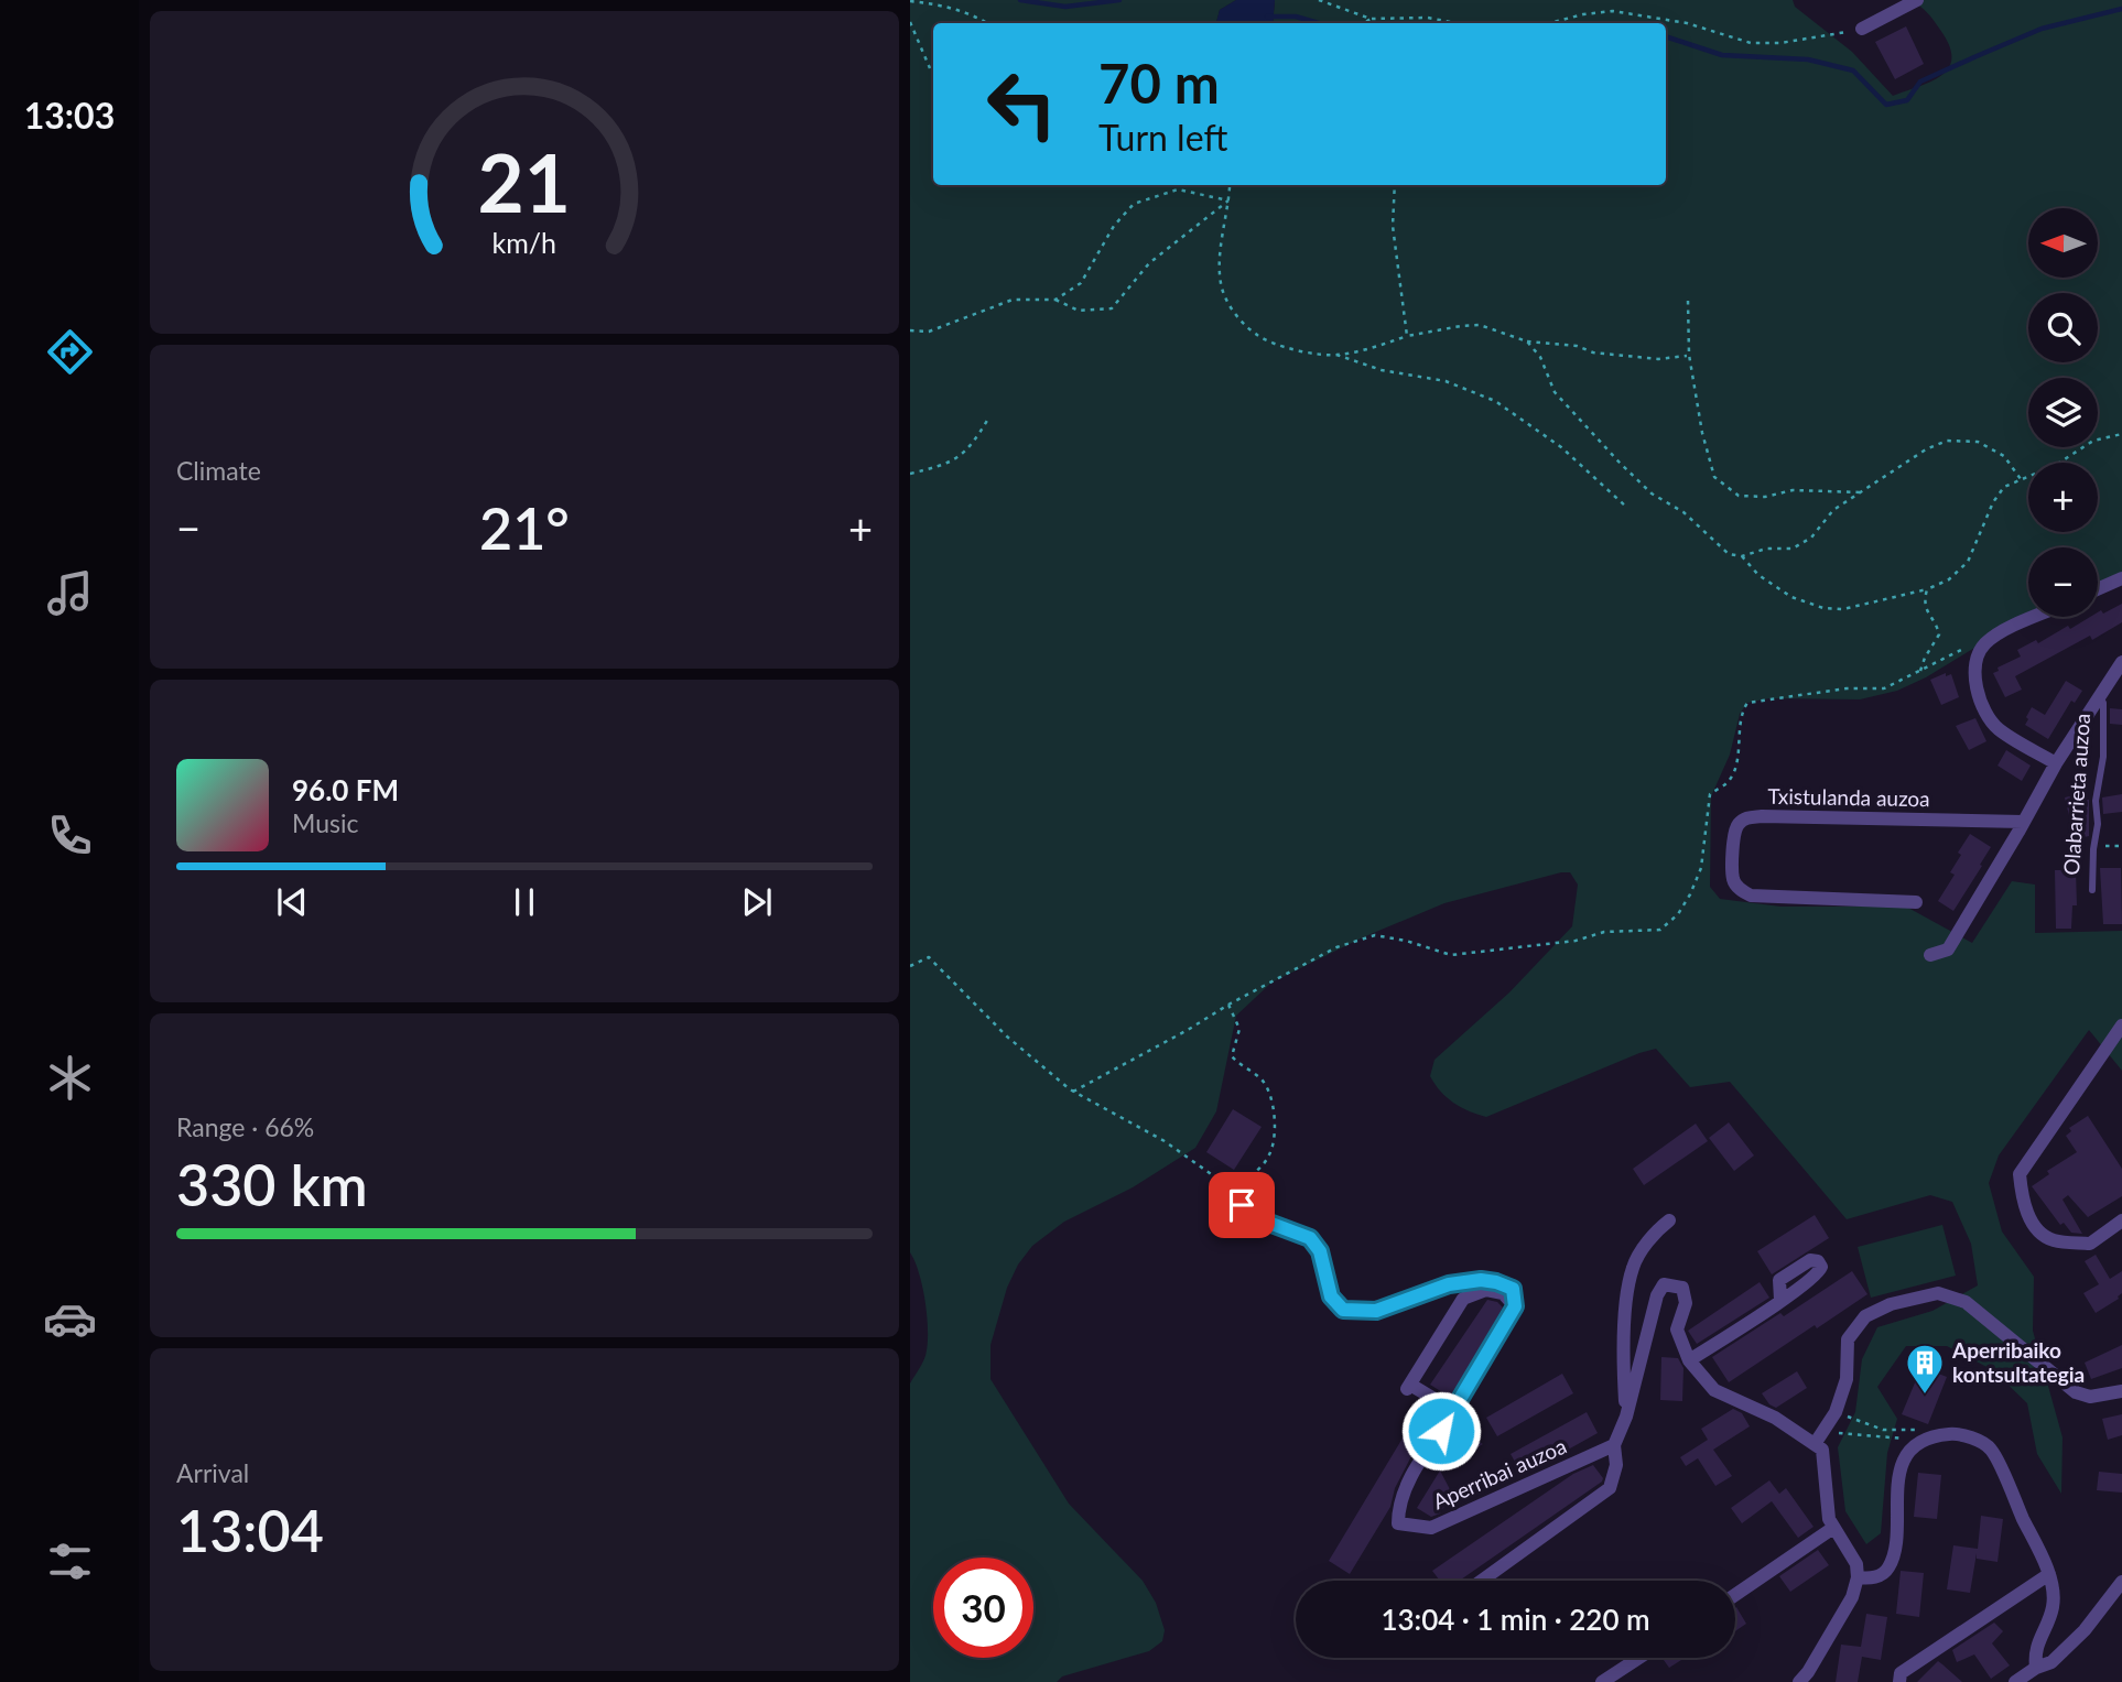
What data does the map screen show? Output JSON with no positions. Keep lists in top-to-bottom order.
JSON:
{
  "streets": {
    "street": ["Olabarrieta auzoa", "Txistulanda auzoa", "Aperribai auzoa"]
  },
  "places": {
    "building": ["Aperribaiko kontsultategia"]
  },
  "north": "left",
  "page": {
    "tabs": "13:03",
    "turn": ["70 m", "Turn left"],
    "map_buttons": ["+", "−"],
    "tile": [
      "Climate",
      ["Range · 66%", "330 km"],
      ["Arrival", "13:04"]
    ],
    "heat": ["−", "21°", "+"],
    "song": ["96.0 FM", "Music"],
    "limit": "30",
    "trip": "13:04 · 1 min · 220 m",
    "gauge": ["21", "km/h"]
  }
}
